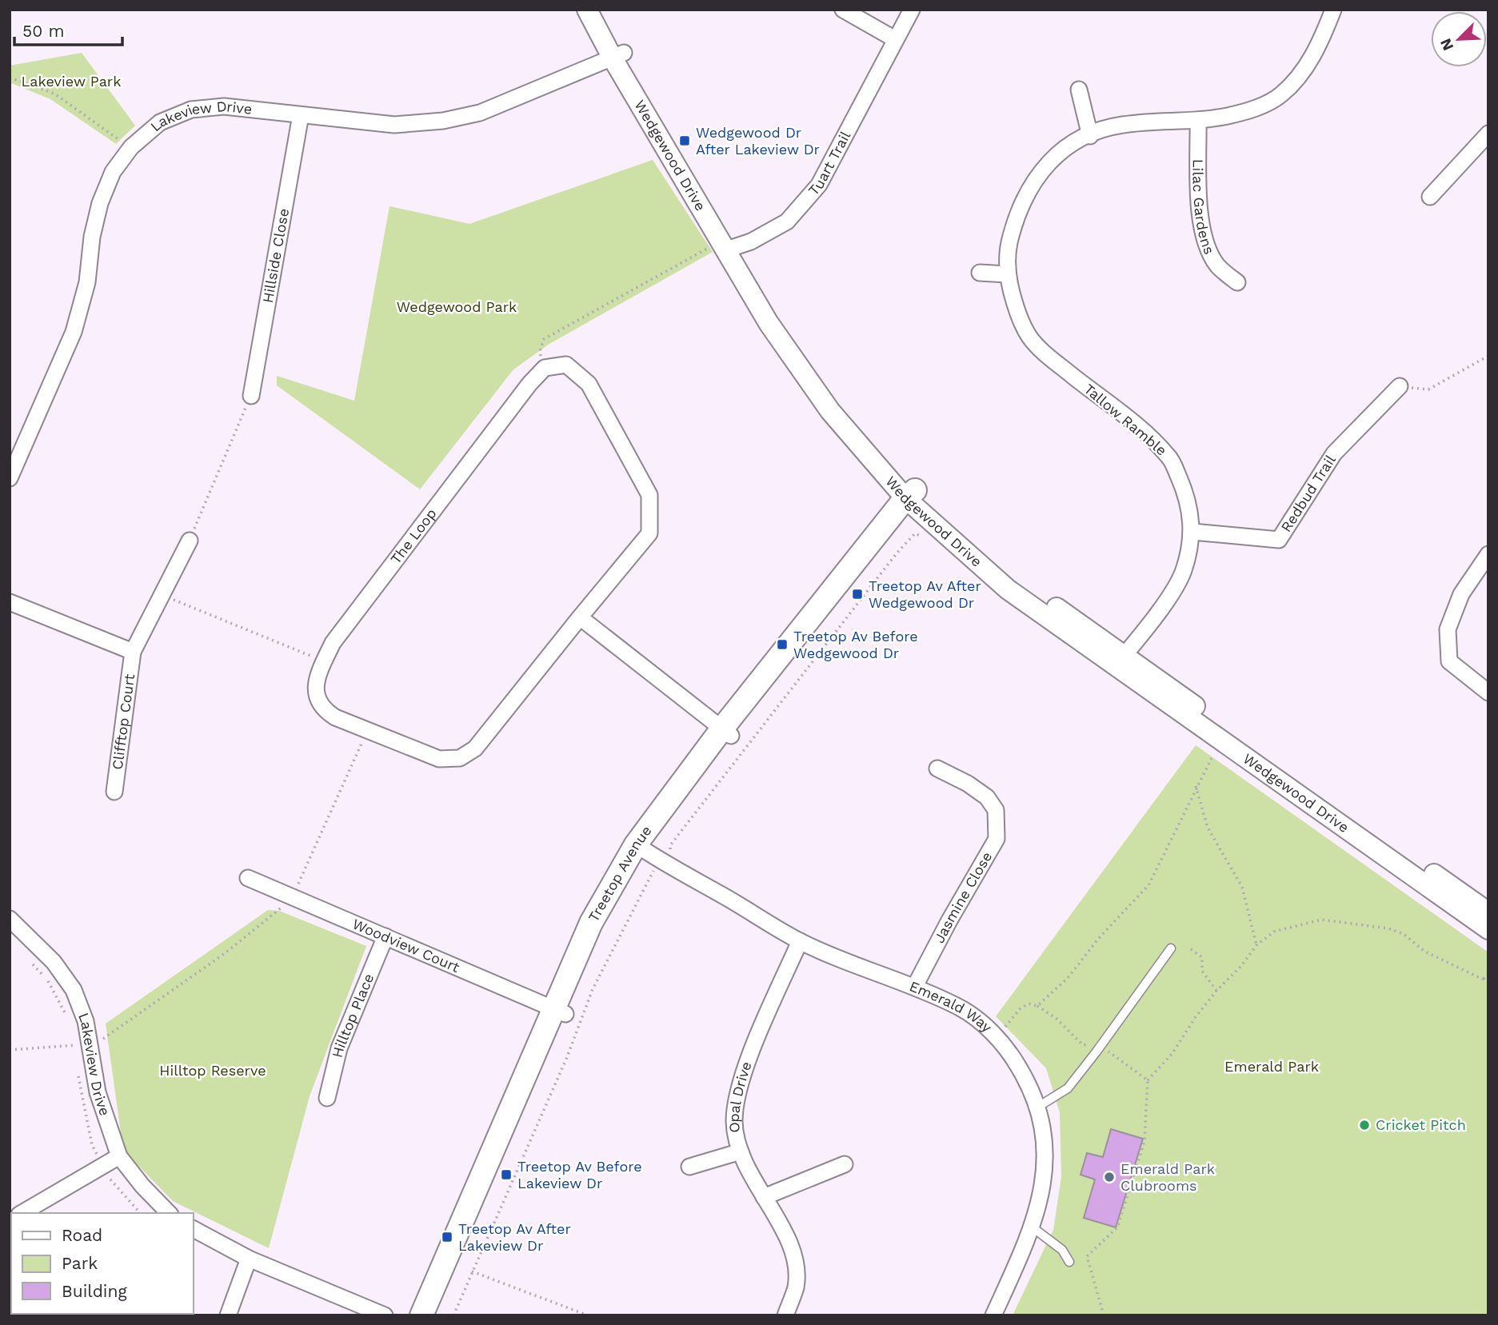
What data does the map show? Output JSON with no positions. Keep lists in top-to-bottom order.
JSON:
{
  "streets": {
    "main road": ["Treetop Avenue"],
    "street": [
      "Lakeview Drive",
      "Wedgewood Drive",
      "Tuart Trail",
      "Lilac Gardens",
      "Hillside Close",
      "Tallow Ramble",
      "Redbud Trail",
      "The Loop",
      "Clifftop Court",
      "Jasmine Close",
      "Woodview Court",
      "Emerald Way",
      "Hilltop Place",
      "Opal Drive"
    ]
  },
  "crossings": [
    ["Lakeview Drive", "Wedgewood Drive"],
    ["Lakeview Drive", "Hillside Close"],
    ["Wedgewood Drive", "Tuart Trail"],
    ["Wedgewood Drive", "Tallow Ramble"],
    ["Wedgewood Drive", "Treetop Avenue"],
    ["Lilac Gardens", "Tallow Ramble"],
    ["Tallow Ramble", "Redbud Trail"],
    ["Treetop Avenue", "Woodview Court"],
    ["Treetop Avenue", "Emerald Way"],
    ["Jasmine Close", "Emerald Way"],
    ["Woodview Court", "Hilltop Place"],
    ["Emerald Way", "Opal Drive"]
  ],
  "parks": [
    "Lakeview Park",
    "Wedgewood Park",
    "Emerald Park",
    "Hilltop Reserve"
  ],
  "places": {
    "transit": [
      "Wedgewood Dr After Lakeview Dr",
      "Treetop Av After Wedgewood Dr",
      "Treetop Av Before Wedgewood Dr",
      "Treetop Av Before Lakeview Dr",
      "Treetop Av After Lakeview Dr"
    ],
    "other": ["Cricket Pitch", "Emerald Park Clubrooms"]
  },
  "legend": ["Road", "Park", "Building"],
  "scale_bar": "50 m",
  "north": "bottom left"
}
